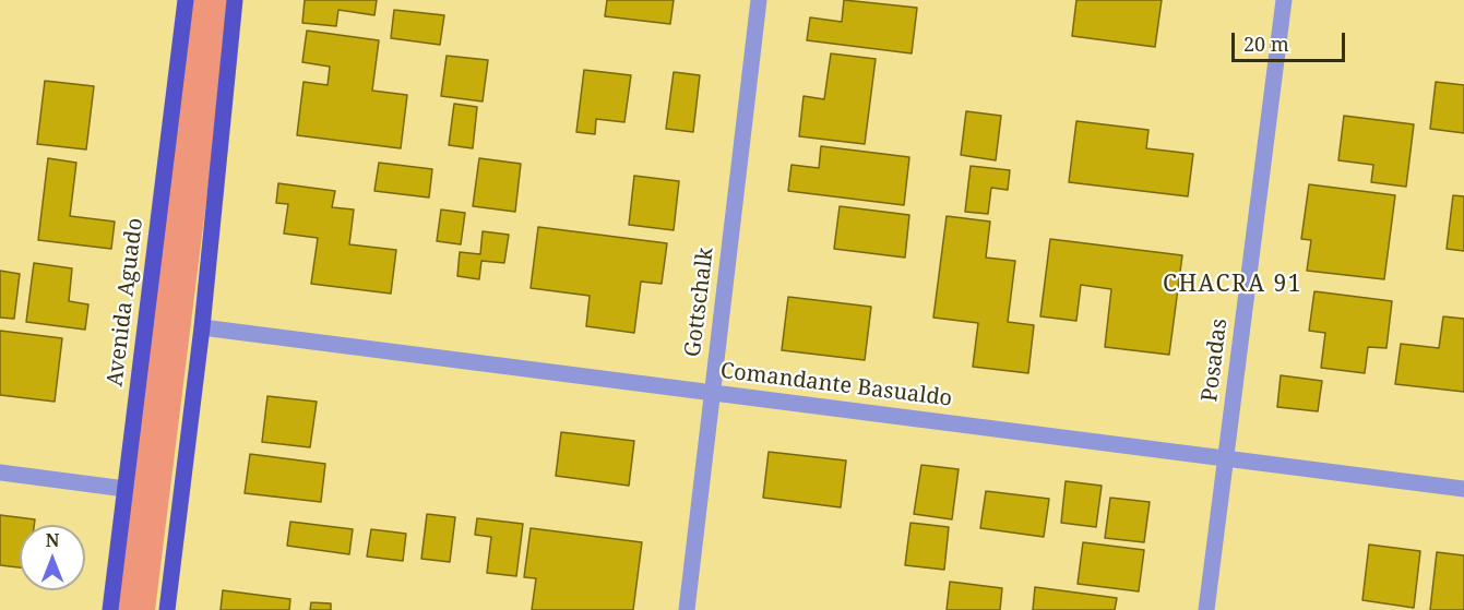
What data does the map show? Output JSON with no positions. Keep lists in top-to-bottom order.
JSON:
{
  "streets": {
    "main road": ["Avenida Aguado"],
    "street": ["Gottschalk", "Posadas", "Comandante Basualdo"]
  },
  "crossings": [
    ["Gottschalk", "Comandante Basualdo"],
    ["Posadas", "Comandante Basualdo"]
  ],
  "districts": ["CHACRA 91"],
  "scale_bar": "20 m",
  "north": "top"
}
